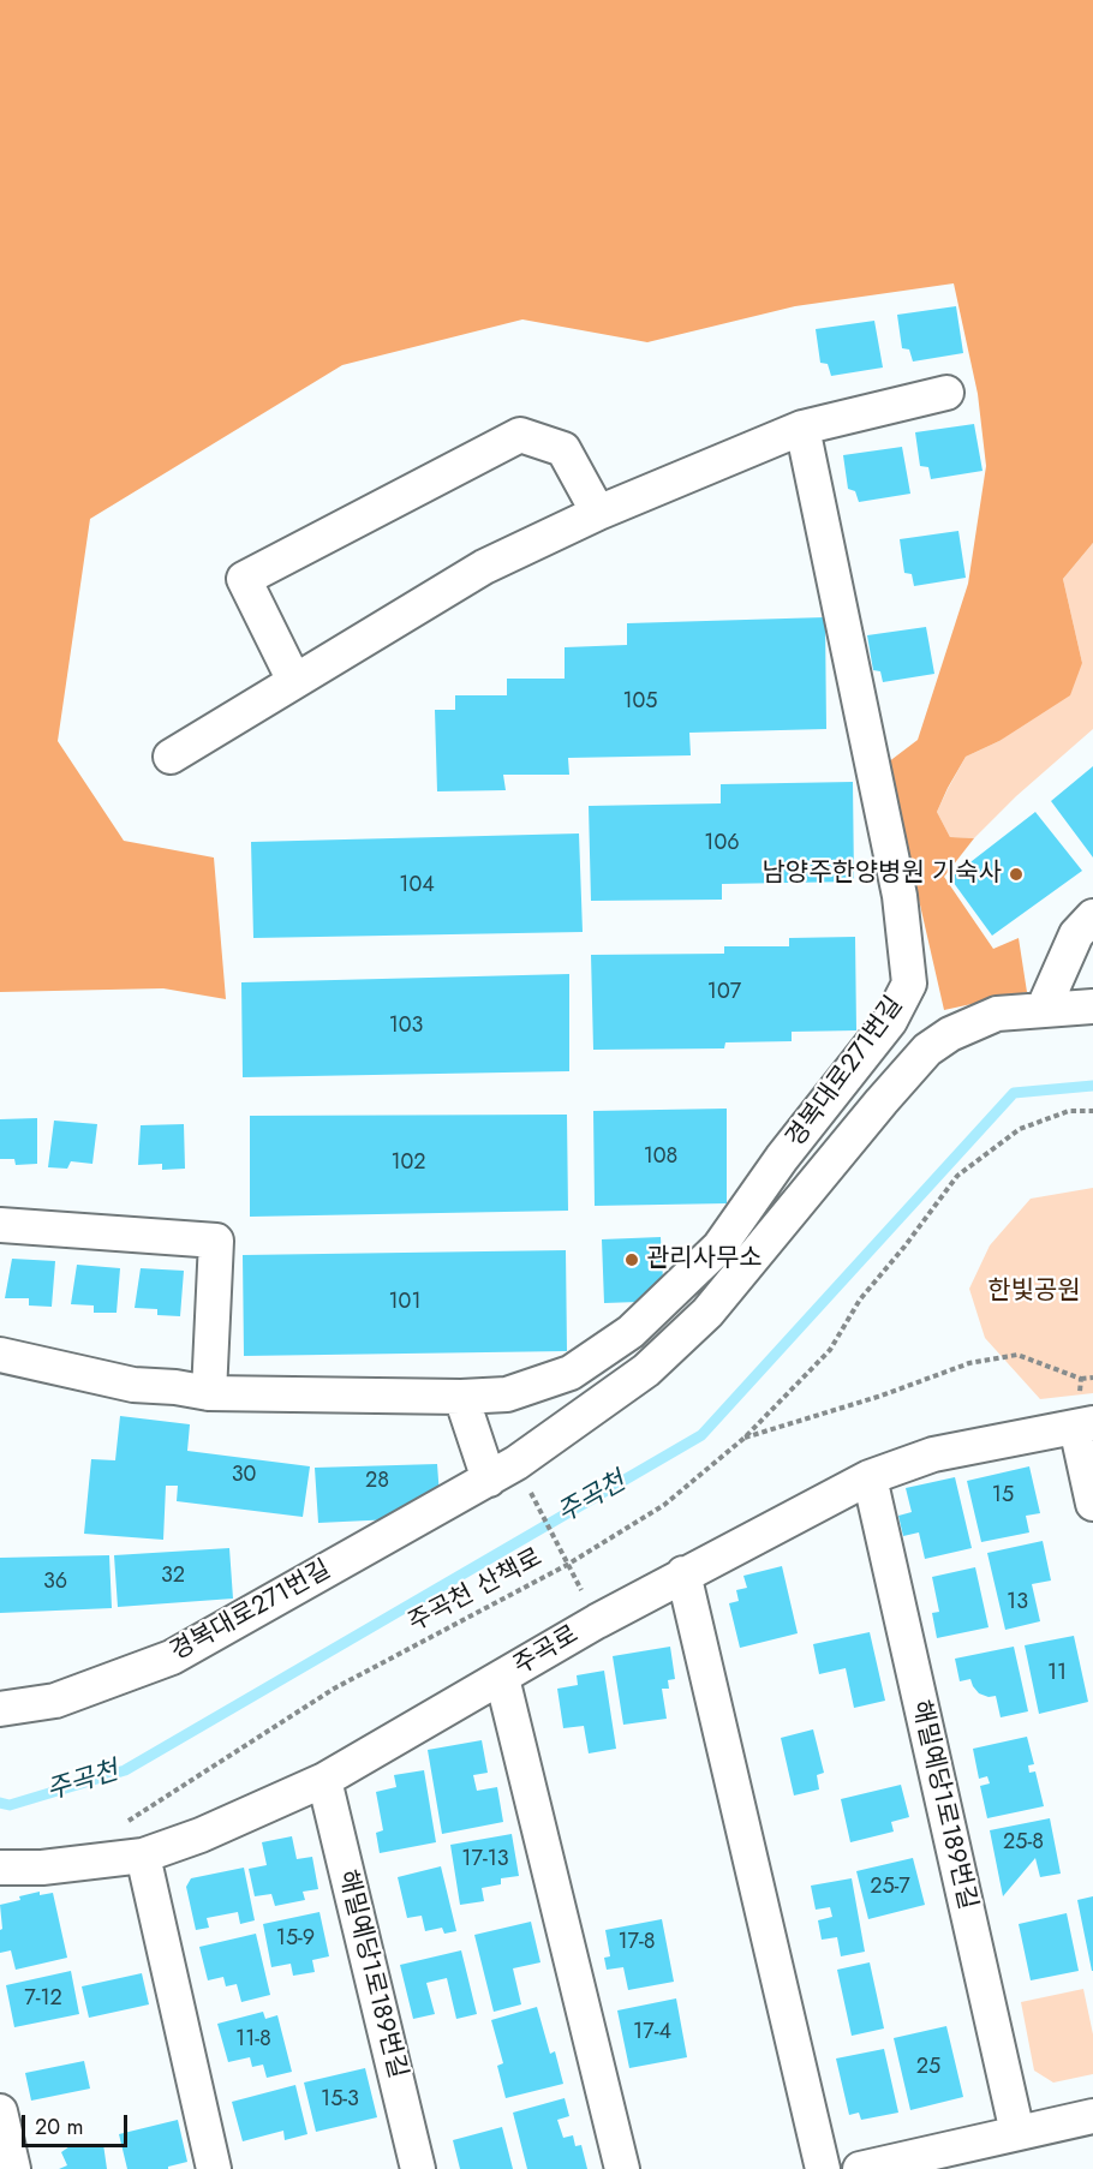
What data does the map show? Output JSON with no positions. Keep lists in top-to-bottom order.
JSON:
{
  "streets": {
    "street": ["경복대로271번길", "주곡로", "해밀예당1로189번길"],
    "path": ["주곡천 산책로"]
  },
  "crossings": [
    ["주곡로", "해밀예당1로189번길"]
  ],
  "water": ["주곡천"],
  "parks": ["한빛공원"],
  "places": ["남양주한양병원 기숙사", "관리사무소"],
  "house_numbers": [
    "105",
    "106",
    "104",
    "107",
    "103",
    "108",
    "102",
    "101",
    "30",
    "28",
    "15",
    "32",
    "36",
    "13",
    "11",
    "25-8",
    "17-13",
    "25-7",
    "15-9",
    "17-8",
    "7-12",
    "17-4",
    "11-8",
    "25",
    "15-3"
  ],
  "scale_bar": "20 m"
}
